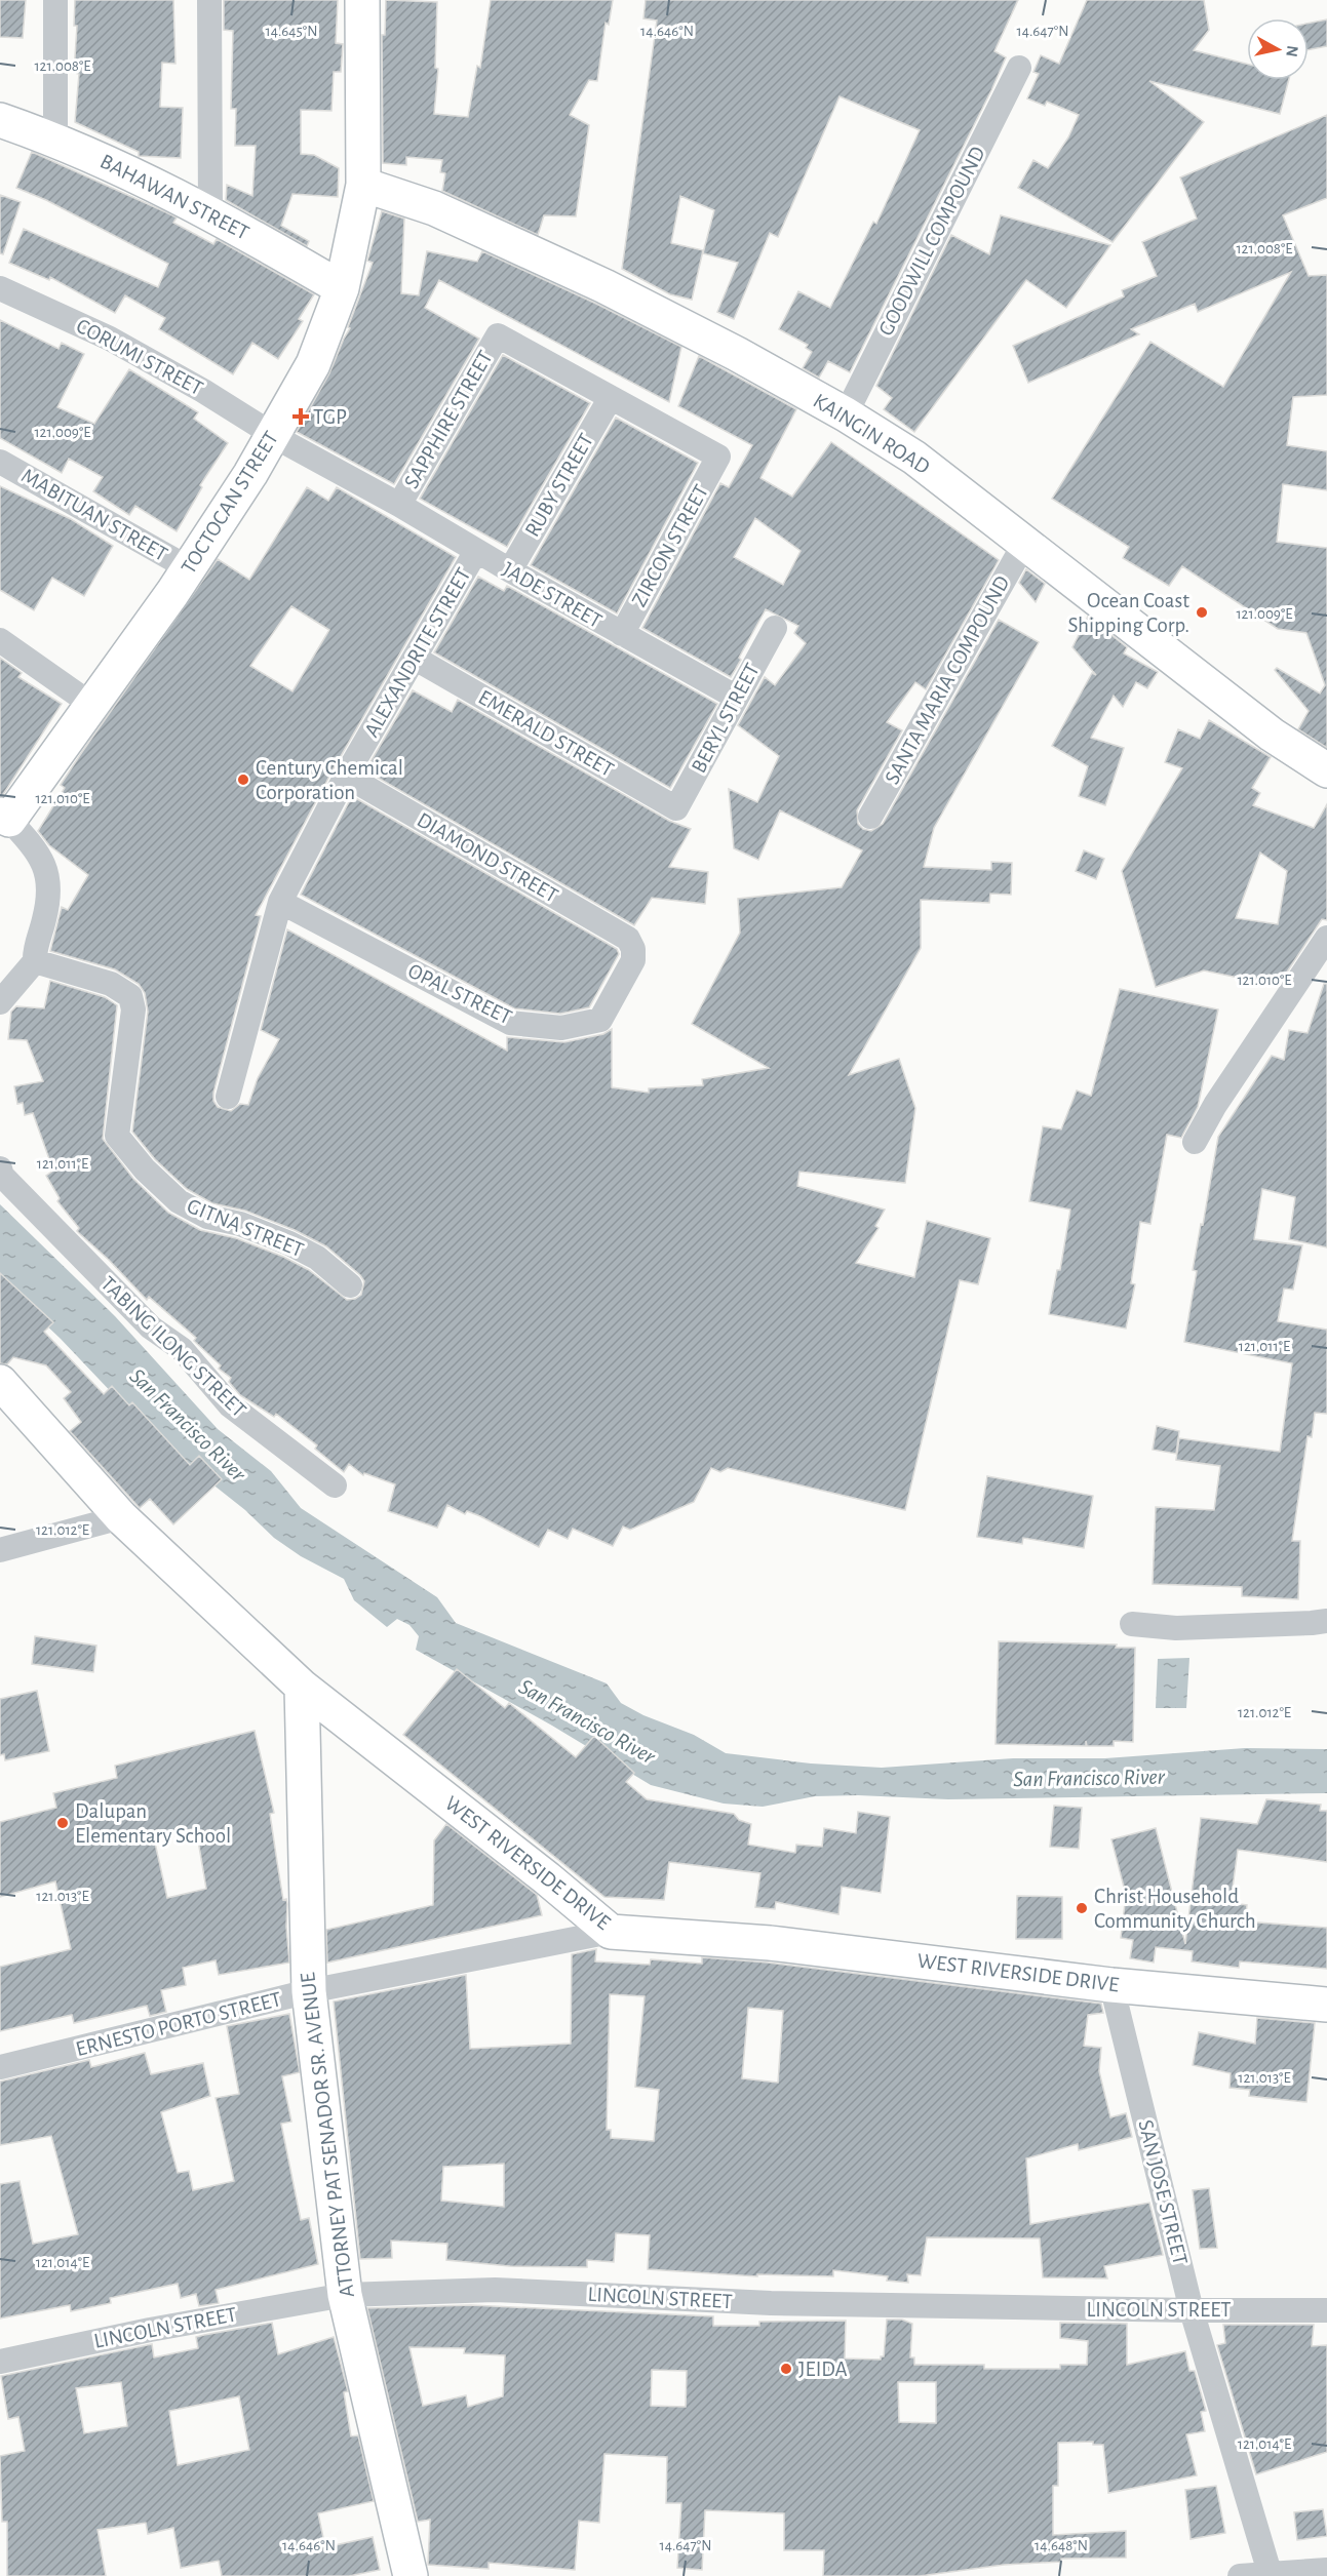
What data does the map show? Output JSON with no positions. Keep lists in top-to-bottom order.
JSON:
{
  "streets": {
    "street": [
      "BAHAWAN STREET",
      "GOODWILL COMPOUND",
      "CORUMI STREET",
      "SAPPHIRE STREET",
      "KAINGIN ROAD",
      "RUBY STREET",
      "TOCTOCAN STREET",
      "MABITUAN STREET",
      "ZIRCON STREET",
      "JADE STREET",
      "ALEXANDRITE STREET",
      "SANTA MARIA COMPOUND",
      "BERYL STREET",
      "EMERALD STREET",
      "DIAMOND STREET",
      "OPAL STREET",
      "GITNA STREET",
      "TABING ILONG STREET",
      "WEST RIVERSIDE DRIVE",
      "ERNESTO PORTO STREET",
      "ATTORNEY PAT SENADOR SR. AVENUE",
      "SAN JOSE STREET",
      "LINCOLN STREET"
    ]
  },
  "crossings": [
    ["BAHAWAN STREET", "TOCTOCAN STREET"],
    ["GOODWILL COMPOUND", "KAINGIN ROAD"],
    ["CORUMI STREET", "TOCTOCAN STREET"],
    ["CORUMI STREET", "JADE STREET"],
    ["SAPPHIRE STREET", "RUBY STREET"],
    ["SAPPHIRE STREET", "ZIRCON STREET"],
    ["SAPPHIRE STREET", "JADE STREET"],
    ["KAINGIN ROAD", "TOCTOCAN STREET"],
    ["KAINGIN ROAD", "SANTA MARIA COMPOUND"],
    ["RUBY STREET", "ZIRCON STREET"],
    ["RUBY STREET", "JADE STREET"],
    ["TOCTOCAN STREET", "MABITUAN STREET"],
    ["TOCTOCAN STREET", "JADE STREET"],
    ["ZIRCON STREET", "JADE STREET"],
    ["JADE STREET", "ALEXANDRITE STREET"],
    ["JADE STREET", "BERYL STREET"],
    ["ALEXANDRITE STREET", "EMERALD STREET"],
    ["ALEXANDRITE STREET", "DIAMOND STREET"],
    ["ALEXANDRITE STREET", "OPAL STREET"],
    ["BERYL STREET", "EMERALD STREET"],
    ["DIAMOND STREET", "OPAL STREET"],
    ["WEST RIVERSIDE DRIVE", "ERNESTO PORTO STREET"],
    ["WEST RIVERSIDE DRIVE", "ATTORNEY PAT SENADOR SR. AVENUE"],
    ["WEST RIVERSIDE DRIVE", "SAN JOSE STREET"],
    ["ERNESTO PORTO STREET", "ATTORNEY PAT SENADOR SR. AVENUE"],
    ["ATTORNEY PAT SENADOR SR. AVENUE", "LINCOLN STREET"],
    ["SAN JOSE STREET", "LINCOLN STREET"]
  ],
  "water": ["San Francisco River"],
  "places": {
    "health": ["TGP"],
    "other": [
      "Ocean Coast Shipping Corp.",
      "Century Chemical Corporation",
      "Dalupan Elementary School",
      "Christ Household Community Church",
      "JEIDA"
    ]
  },
  "north": "right",
  "coordinates": [
    "14.645°N",
    "14.646°N",
    "14.647°N",
    "121.008°E",
    "121.009°E",
    "121.010°E",
    "121.011°E",
    "121.012°E",
    "121.013°E",
    "121.014°E",
    "14.648°N"
  ]
}
